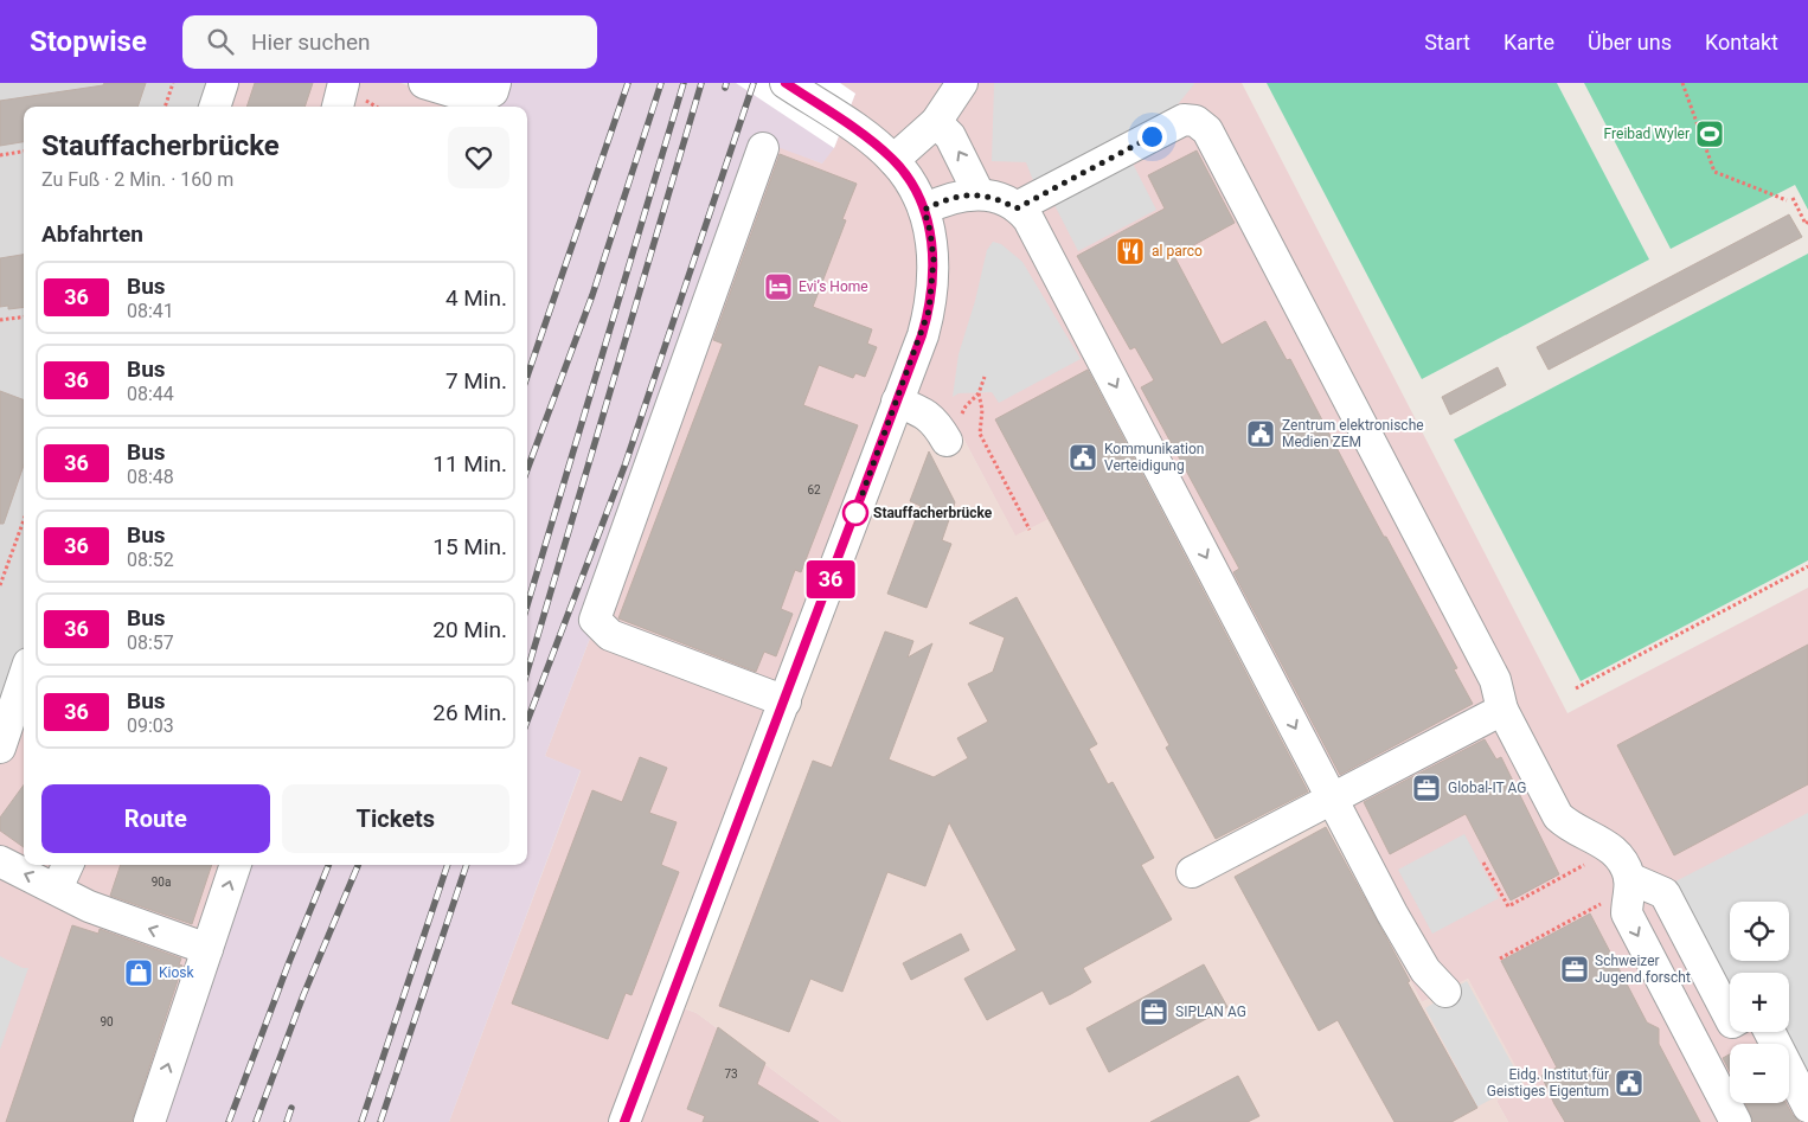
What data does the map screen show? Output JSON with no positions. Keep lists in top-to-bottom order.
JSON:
{
  "places": {
    "sports": ["Freibad Wyler"],
    "restaurant": ["al parco"],
    "hotel": ["Evi’s Home"],
    "public building": ["Zentrum elektronische Medien ZEM", "Kommunikation Verteidigung", "Eidg. Institut für Geistiges Eigentum"],
    "other": ["Stauffacherbrücke"],
    "office": ["Global-IT AG", "Schweizer Jugend forscht", "SIPLAN AG"],
    "shop": ["Kiosk"]
  },
  "lines": ["bus line 36"],
  "house_numbers": [
    "62",
    "90a",
    "90",
    "73"
  ],
  "page": {
    "header": "Stopwise",
    "search": "Hier suchen",
    "nav": [
      "Start",
      "Karte",
      "Über uns",
      "Kontakt"
    ],
    "on_map": "36",
    "heading": [
      ["Stauffacherbrücke", "Zu Fuß · 2 Min. · 160 m"],
      "Abfahrten"
    ],
    "list": [
      {
        "mark": "36",
        "name": "Bus",
        "note": "08:41",
        "value": "4 Min."
      },
      {
        "mark": "36",
        "name": "Bus",
        "note": "08:44",
        "value": "7 Min."
      },
      {
        "mark": "36",
        "name": "Bus",
        "note": "08:48",
        "value": "11 Min."
      },
      {
        "mark": "36",
        "name": "Bus",
        "note": "08:52",
        "value": "15 Min."
      },
      {
        "mark": "36",
        "name": "Bus",
        "note": "08:57",
        "value": "20 Min."
      },
      {
        "mark": "36",
        "name": "Bus",
        "note": "09:03",
        "value": "26 Min."
      }
    ],
    "buttons": ["Route", "Tickets"],
    "map_buttons": ["+", "−"]
  }
}
